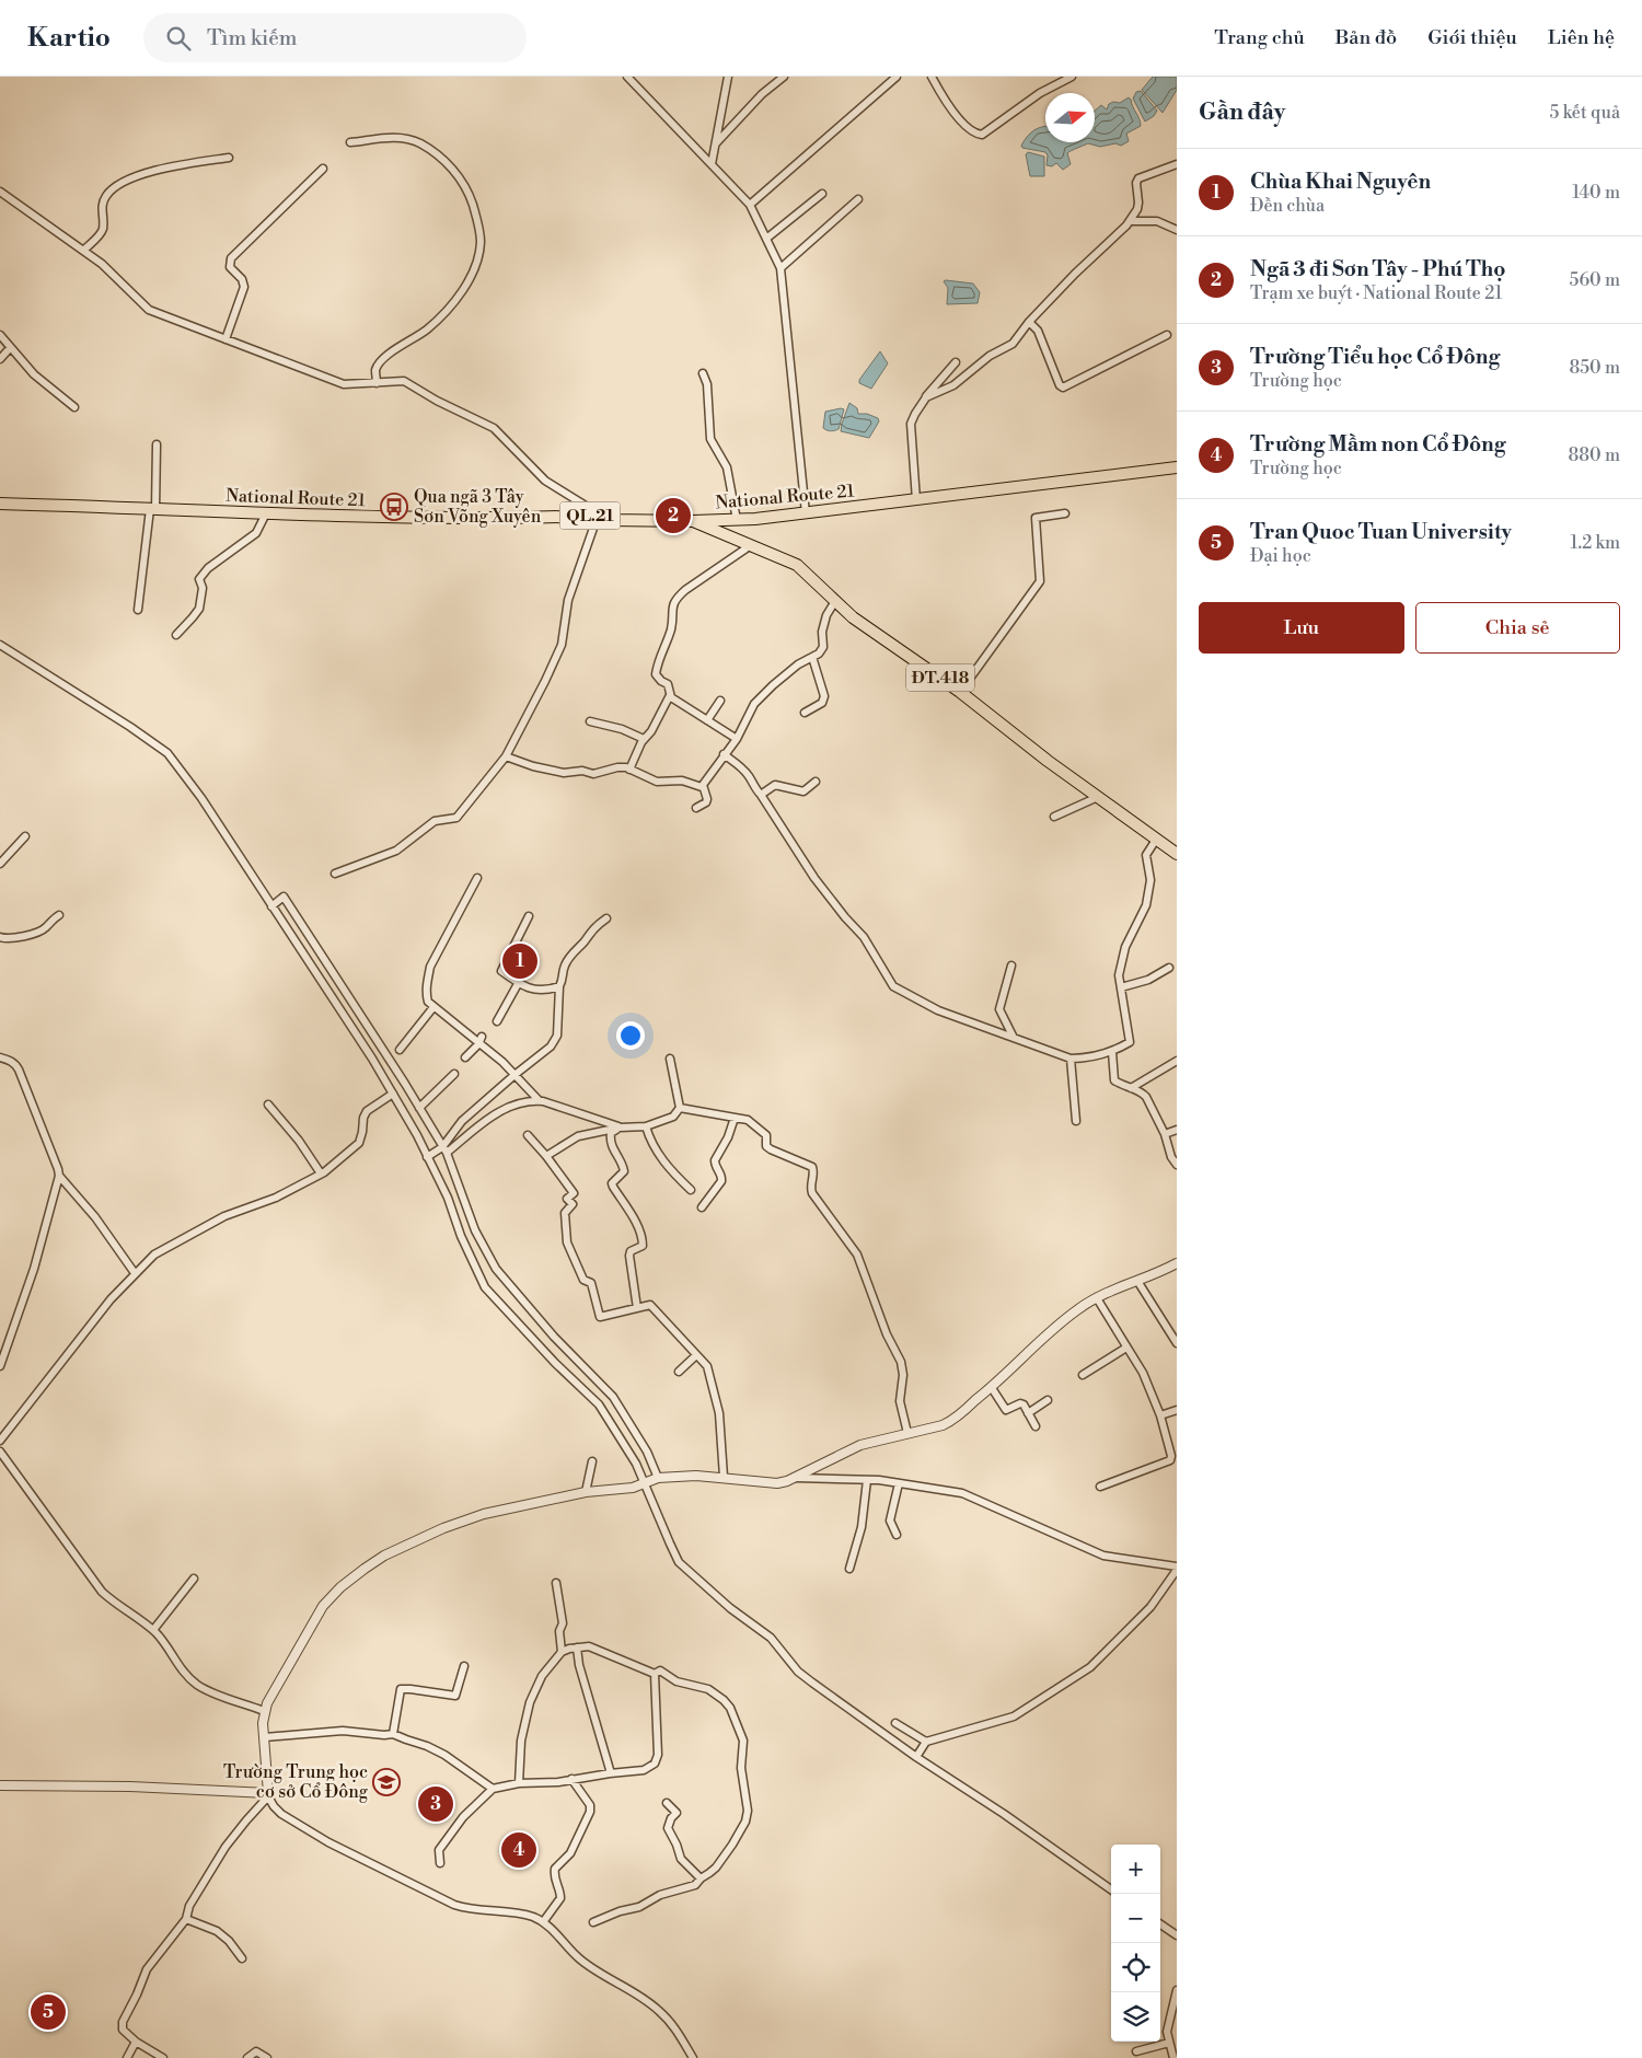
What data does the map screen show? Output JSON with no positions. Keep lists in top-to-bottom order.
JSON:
{
  "streets": {
    "main road": ["National Route 21", "QL.21", "ĐT.418"]
  },
  "crossings": [
    ["National Route 21", "ĐT.418"]
  ],
  "places": {
    "bus stop": ["Qua ngã 3 Tây Sơn Võng Xuyên"],
    "school or university": ["Trường Trung học cơ sở Cổ Đông"]
  },
  "north": "right",
  "page": {
    "header": "Kartio",
    "search": "Tìm kiếm",
    "nav": [
      "Trang chủ",
      "Bản đồ",
      "Giới thiệu",
      "Liên hệ"
    ],
    "heading": ["Gần đây", "5 kết quả"],
    "list": [
      {
        "mark": "1",
        "name": "Chùa Khai Nguyên",
        "note": "Đền chùa",
        "value": "140 m"
      },
      {
        "mark": "2",
        "name": "Ngã 3 đi Sơn Tây - Phú Thọ",
        "note": "Trạm xe buýt · National Route 21",
        "value": "560 m"
      },
      {
        "mark": "3",
        "name": "Trường Tiểu học Cổ Đông",
        "note": "Trường học",
        "value": "850 m"
      },
      {
        "mark": "4",
        "name": "Trường Mầm non Cổ Đông",
        "note": "Trường học",
        "value": "880 m"
      },
      {
        "mark": "5",
        "name": "Tran Quoc Tuan University",
        "note": "Đại học",
        "value": "1.2 km"
      }
    ],
    "pins": [
      "2",
      "1",
      "3",
      "4",
      "5"
    ],
    "buttons": ["Lưu", "Chia sẻ"],
    "map_buttons": ["+", "−"]
  }
}
